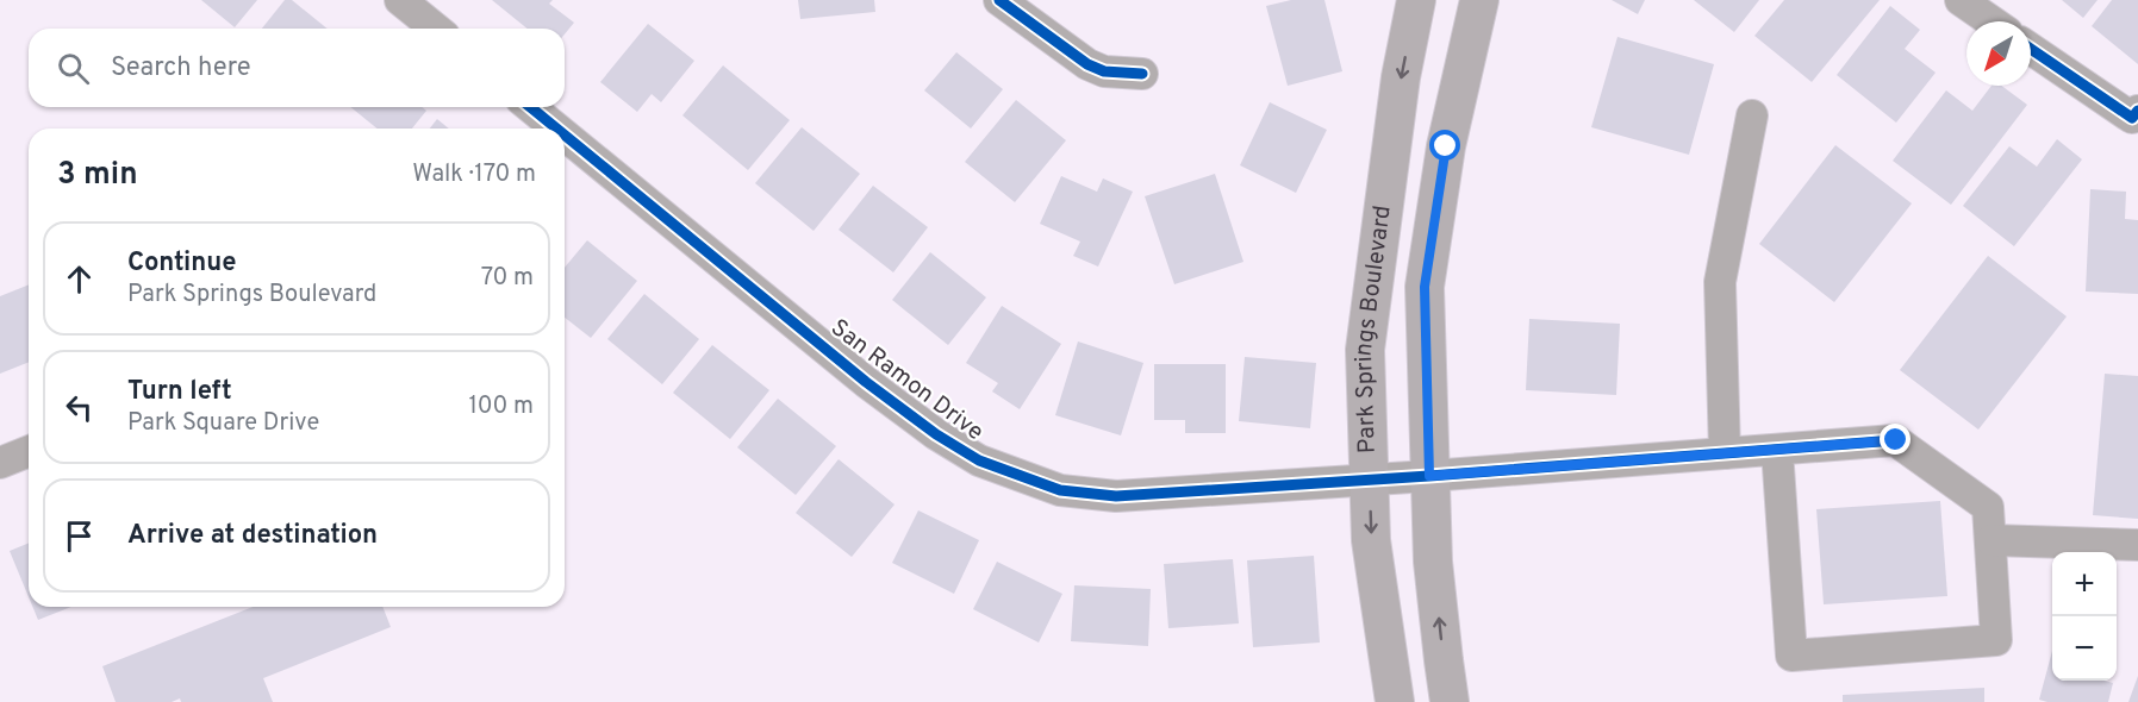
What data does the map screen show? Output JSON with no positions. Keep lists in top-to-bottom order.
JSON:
{
  "streets": {
    "main road": ["Park Springs Boulevard"],
    "street": ["San Ramon Drive"]
  },
  "crossings": [
    ["Park Springs Boulevard", "San Ramon Drive"]
  ],
  "north": "bottom left",
  "page": {
    "search": "Search here",
    "heading": ["3 min", "Walk · 170 m"],
    "list": [
      ["Continue", "Park Springs Boulevard", "70 m"],
      ["Turn left", "Park Square Drive", "100 m"],
      "Arrive at destination"
    ],
    "map_buttons": ["+", "−"]
  }
}
